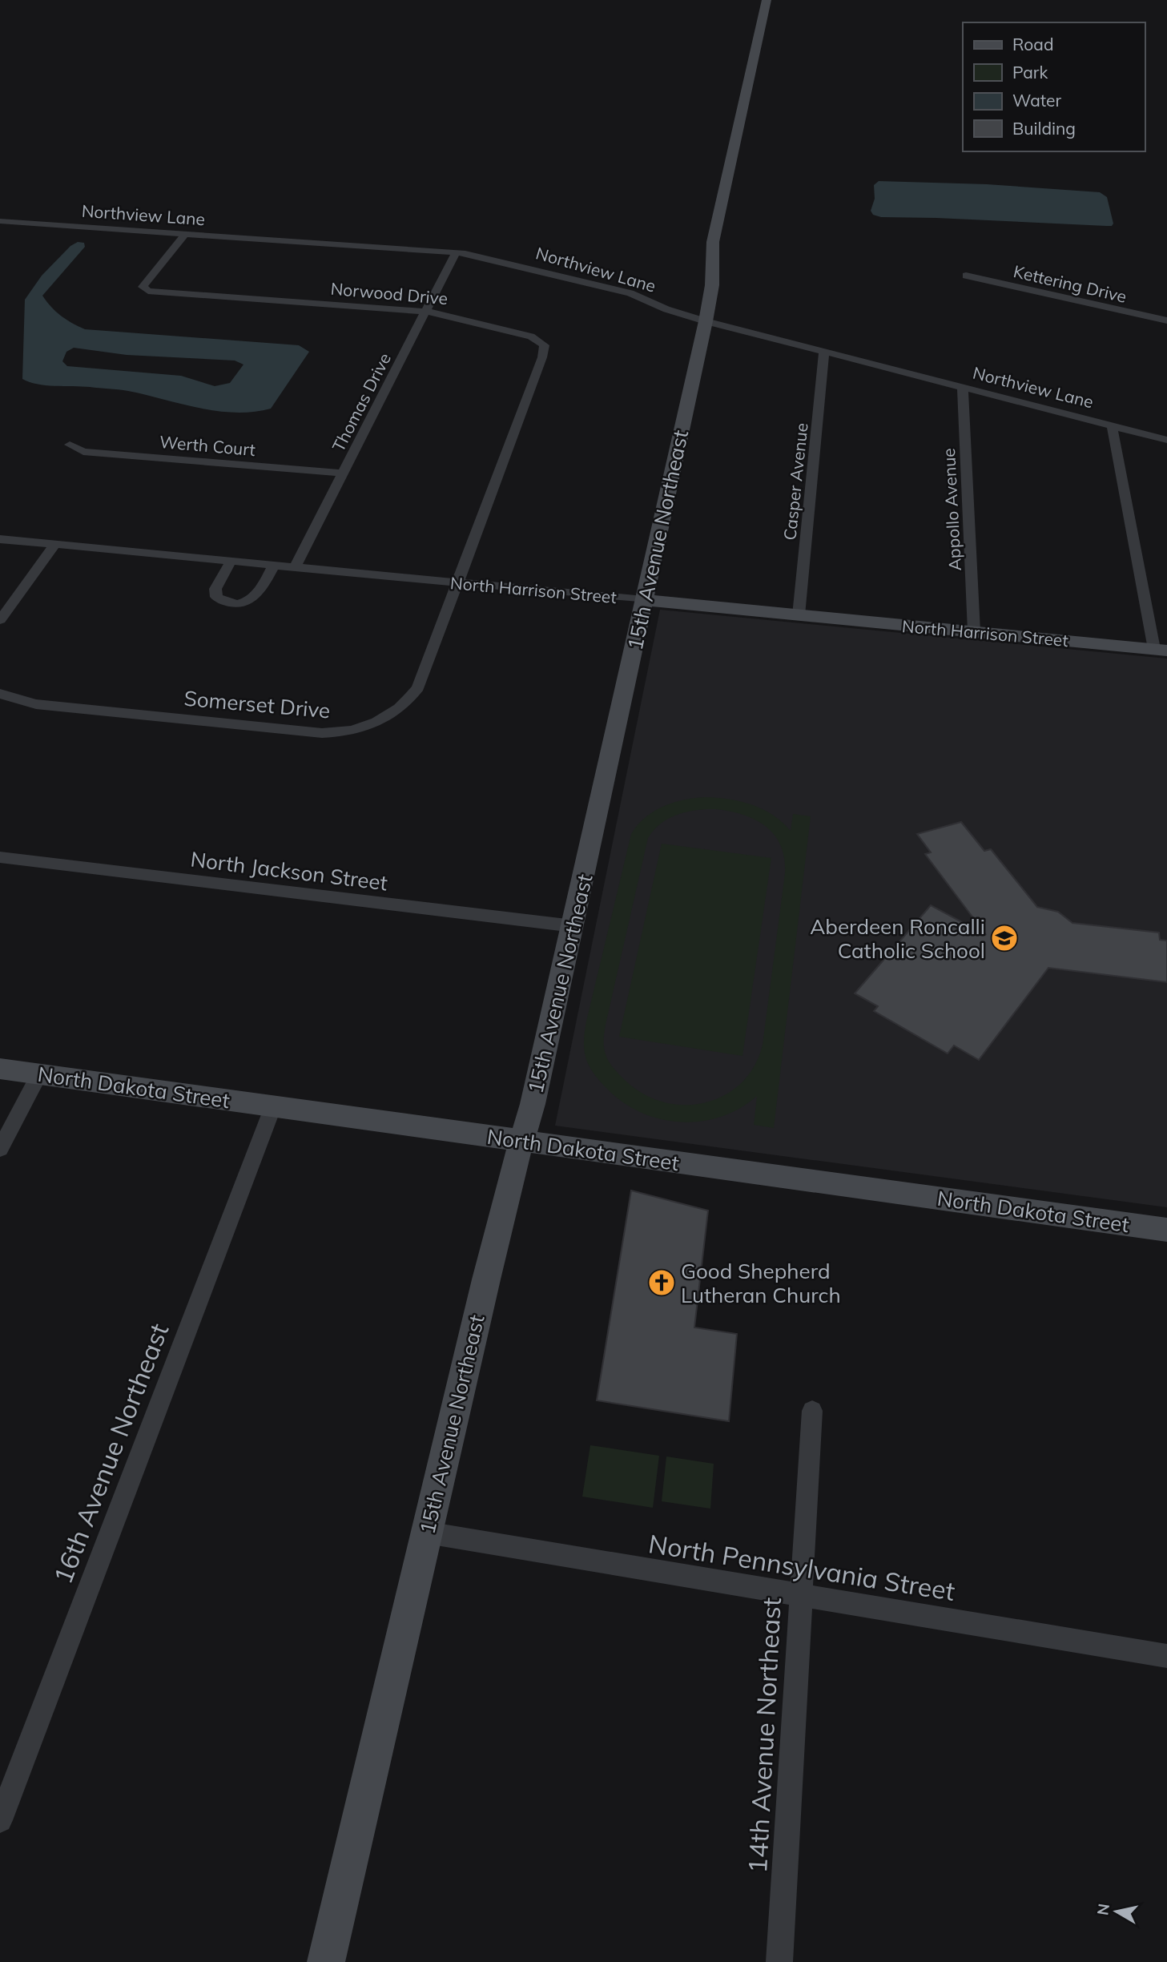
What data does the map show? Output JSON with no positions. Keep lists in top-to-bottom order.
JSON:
{
  "streets": {
    "street": [
      "Northview Lane",
      "Kettering Drive",
      "Norwood Drive",
      "Thomas Drive",
      "Werth Court",
      "Casper Avenue",
      "Appollo Avenue",
      "15th Avenue Northeast",
      "North Harrison Street",
      "Somerset Drive",
      "North Jackson Street",
      "North Dakota Street",
      "16th Avenue Northeast",
      "North Pennsylvania Street",
      "14th Avenue Northeast"
    ]
  },
  "crossings": [
    ["Northview Lane", "Norwood Drive"],
    ["Northview Lane", "Thomas Drive"],
    ["Northview Lane", "Casper Avenue"],
    ["Northview Lane", "Appollo Avenue"],
    ["Northview Lane", "15th Avenue Northeast"],
    ["Norwood Drive", "Thomas Drive"],
    ["Norwood Drive", "North Harrison Street"],
    ["Norwood Drive", "Somerset Drive"],
    ["Thomas Drive", "Werth Court"],
    ["Thomas Drive", "North Harrison Street"],
    ["Casper Avenue", "North Harrison Street"],
    ["Appollo Avenue", "North Harrison Street"],
    ["15th Avenue Northeast", "North Harrison Street"],
    ["15th Avenue Northeast", "North Jackson Street"],
    ["15th Avenue Northeast", "North Dakota Street"],
    ["15th Avenue Northeast", "North Pennsylvania Street"],
    ["North Harrison Street", "Somerset Drive"],
    ["North Dakota Street", "16th Avenue Northeast"],
    ["North Pennsylvania Street", "14th Avenue Northeast"]
  ],
  "places": {
    "school or university": ["Aberdeen Roncalli Catholic School"],
    "church": ["Good Shepherd Lutheran Church"]
  },
  "legend": [
    "Road",
    "Park",
    "Water",
    "Building"
  ],
  "north": "left"
}
